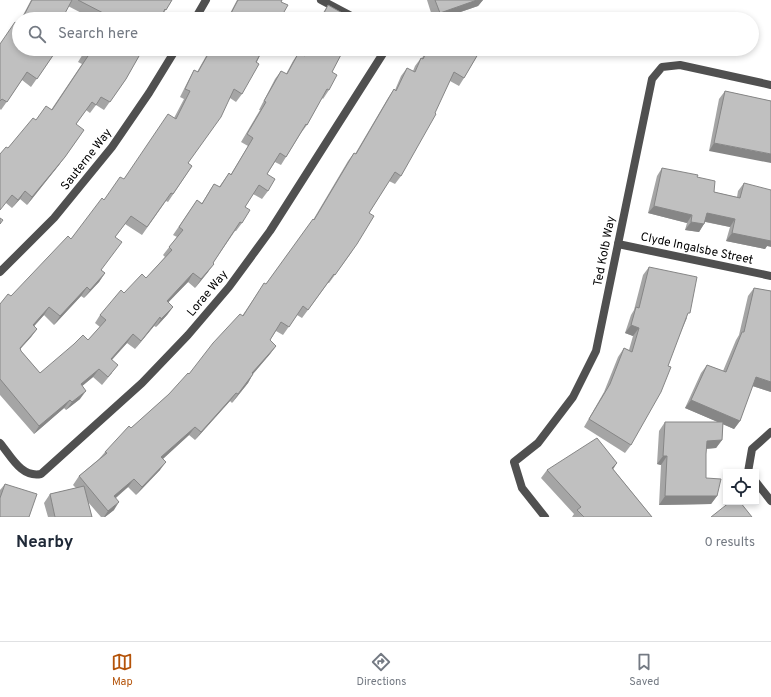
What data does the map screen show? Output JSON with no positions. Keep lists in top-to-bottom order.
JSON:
{
  "streets": {
    "street": [
      "Sauterne Way",
      "Clyde Ingalsbe Street",
      "Ted Kolb Way",
      "Lorae Way"
    ]
  },
  "crossings": [
    ["Clyde Ingalsbe Street", "Ted Kolb Way"]
  ],
  "page": {
    "search": "Search here",
    "heading": ["Nearby", "0 results"],
    "nav": ["Map", "Directions", "Saved"]
  }
}
